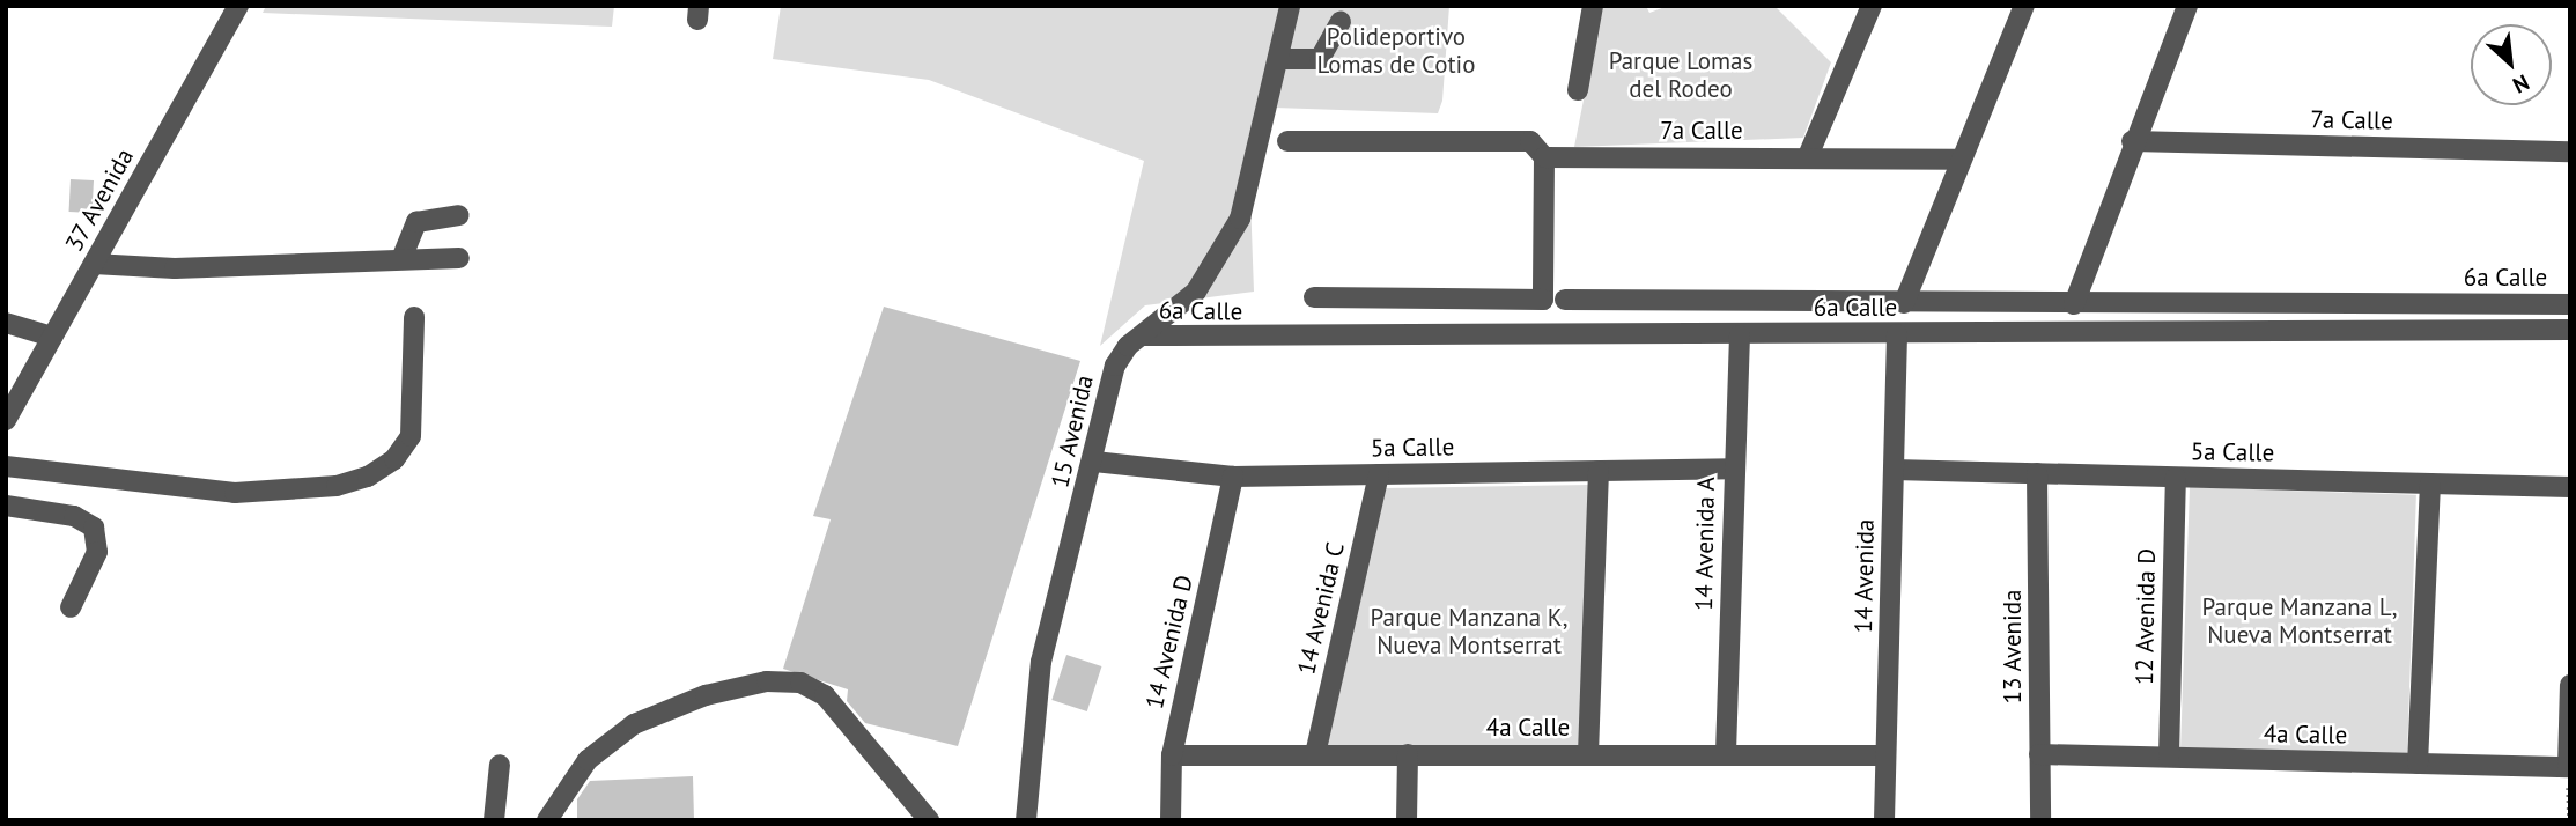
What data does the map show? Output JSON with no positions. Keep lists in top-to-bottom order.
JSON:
{
  "streets": {
    "street": [
      "7a Calle",
      "37 Avenida",
      "6a Calle",
      "15 Avenida",
      "5a Calle",
      "14 Avenida A",
      "14 Avenida",
      "14 Avenida C",
      "12 Avenida D",
      "14 Avenida D",
      "13 Avenida",
      "4a Calle"
    ]
  },
  "crossings": [
    ["6a Calle", "15 Avenida"],
    ["6a Calle", "14 Avenida A"],
    ["6a Calle", "14 Avenida"],
    ["15 Avenida", "5a Calle"],
    ["5a Calle", "14 Avenida A"],
    ["5a Calle", "14 Avenida"],
    ["5a Calle", "14 Avenida C"],
    ["5a Calle", "12 Avenida D"],
    ["5a Calle", "14 Avenida D"],
    ["5a Calle", "13 Avenida"],
    ["14 Avenida A", "4a Calle"],
    ["14 Avenida", "4a Calle"],
    ["14 Avenida C", "4a Calle"],
    ["12 Avenida D", "4a Calle"],
    ["14 Avenida D", "4a Calle"],
    ["13 Avenida", "4a Calle"]
  ],
  "parks": [
    "Polideportivo Lomas de Cotio",
    "Parque Lomas del Rodeo",
    "Parque Manzana L, Nueva Montserrat",
    "Parque Manzana K, Nueva Montserrat"
  ],
  "north": "bottom right"
}
